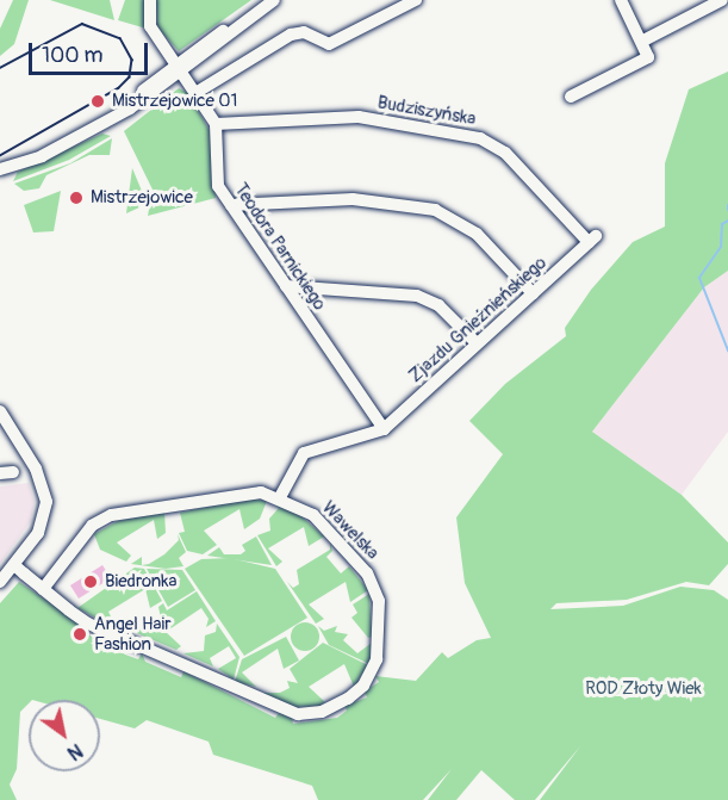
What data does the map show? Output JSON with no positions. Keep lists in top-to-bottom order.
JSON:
{
  "streets": {
    "street": [
      "Budziszyńska",
      "Teodora Parnickiego",
      "Zjazdu Gnieźnieńskiego",
      "Wawelska"
    ]
  },
  "crossings": [
    ["Budziszyńska", "Teodora Parnickiego"],
    ["Budziszyńska", "Zjazdu Gnieźnieńskiego"],
    ["Teodora Parnickiego", "Zjazdu Gnieźnieńskiego"]
  ],
  "parks": ["ROD Złoty Wiek"],
  "places": [
    "Mistrzejowice 01",
    "Mistrzejowice",
    "Biedronka",
    "Angel Hair Fashion"
  ],
  "scale_bar": "100 m",
  "north": "bottom right"
}
